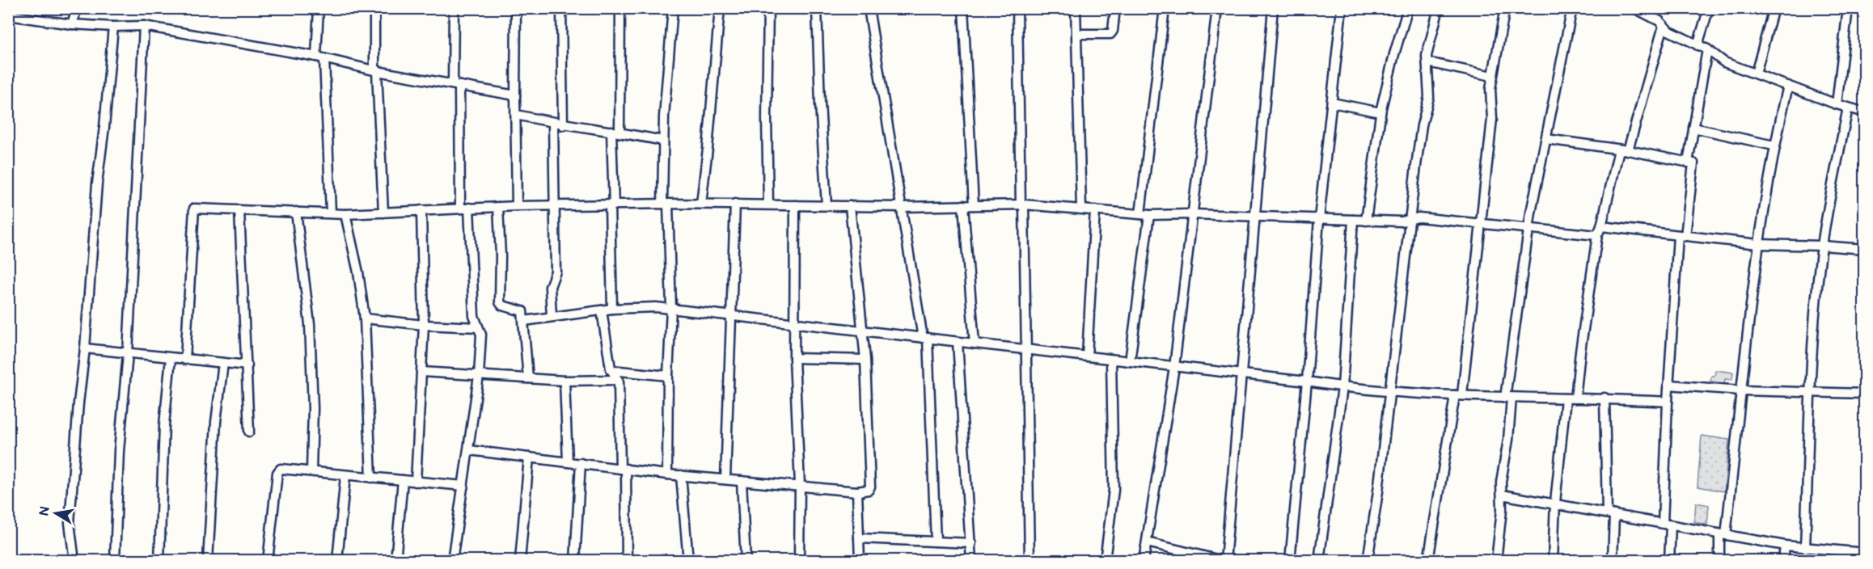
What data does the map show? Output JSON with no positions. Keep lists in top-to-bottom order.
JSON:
{
  "north": "left"
}
